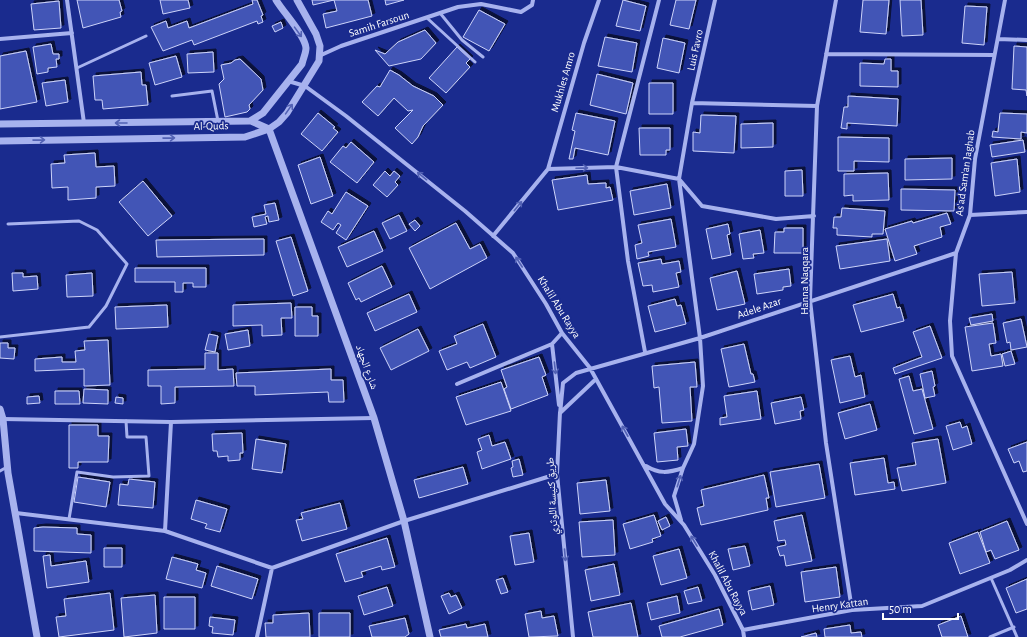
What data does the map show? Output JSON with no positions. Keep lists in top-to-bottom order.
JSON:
{
  "streets": {
    "street": [
      "Samih Farsoun",
      "Luis Favro",
      "Mukhles Amro",
      "Al-Quds",
      "As'ad Sam'an Jaghab",
      "Hanna Naqqara",
      "Khalil Abu Rayya",
      "Adele Azar",
      "شارع الجهاد",
      "طريق كنيسة اللوثري",
      "Henry Kattan"
    ]
  },
  "crossings": [
    ["Samih Farsoun", "Al-Quds"],
    ["Luis Favro", "Khalil Abu Rayya"],
    ["Luis Favro", "Adele Azar"],
    ["Al-Quds", "Khalil Abu Rayya"],
    ["Al-Quds", "شارع الجهاد"],
    ["As'ad Sam'an Jaghab", "Adele Azar"],
    ["Hanna Naqqara", "Adele Azar"],
    ["Hanna Naqqara", "Henry Kattan"],
    ["Khalil Abu Rayya", "Adele Azar"],
    ["Khalil Abu Rayya", "Henry Kattan"],
    ["Adele Azar", "طريق كنيسة اللوثري"]
  ],
  "one_way": ["Khalil Abu Rayya", "طريق كنيسة اللوثري"],
  "scale_bar": "50 m"
}
